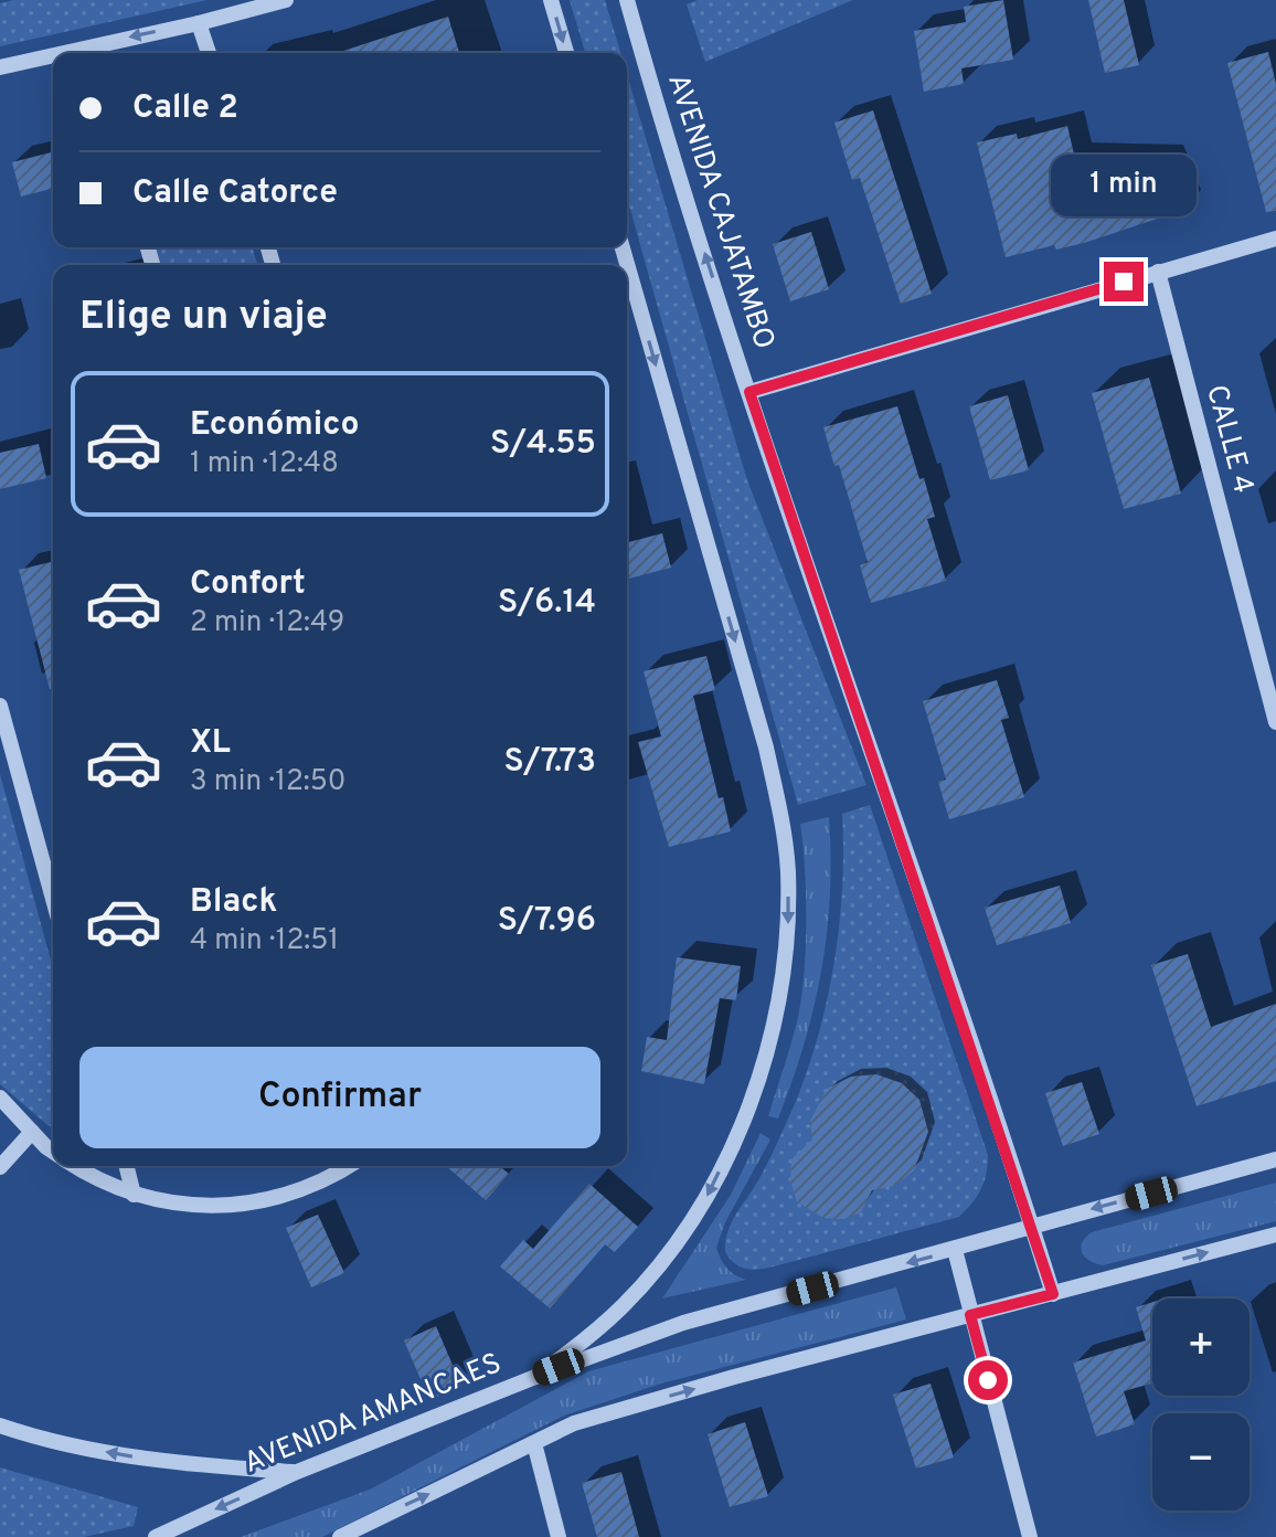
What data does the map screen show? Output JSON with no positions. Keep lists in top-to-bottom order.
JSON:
{
  "streets": {
    "street": ["AVENIDA CAJATAMBO", "CALLE 4", "AVENIDA AMANCAES"]
  },
  "crossings": [
    ["AVENIDA CAJATAMBO", "AVENIDA AMANCAES"]
  ],
  "page": {
    "banner": ["Calle 2", "Calle Catorce"],
    "bubble": "1 min",
    "heading": "Elige un viaje",
    "list": [
      {
        "name": "Económico",
        "note": "1 min · 12:48",
        "value": "S/4.55"
      },
      {
        "name": "Confort",
        "note": "2 min · 12:49",
        "value": "S/6.14"
      },
      {
        "name": "XL",
        "note": "3 min · 12:50",
        "value": "S/7.73"
      },
      {
        "name": "Black",
        "note": "4 min · 12:51",
        "value": "S/7.96"
      }
    ],
    "buttons": "Confirmar",
    "map_buttons": ["+", "−"]
  }
}
